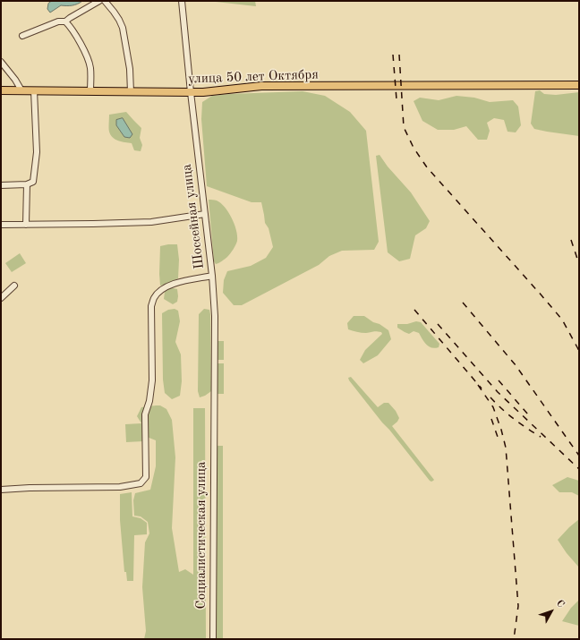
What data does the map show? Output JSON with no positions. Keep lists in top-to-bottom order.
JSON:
{
  "streets": {
    "main road": ["улица 50 лет Октября"],
    "street": ["Шоссейная улица", "Социалистическая улица"]
  },
  "crossings": [
    ["улица 50 лет Октября", "Шоссейная улица"],
    ["Шоссейная улица", "Социалистическая улица"]
  ],
  "north": "top right"
}
